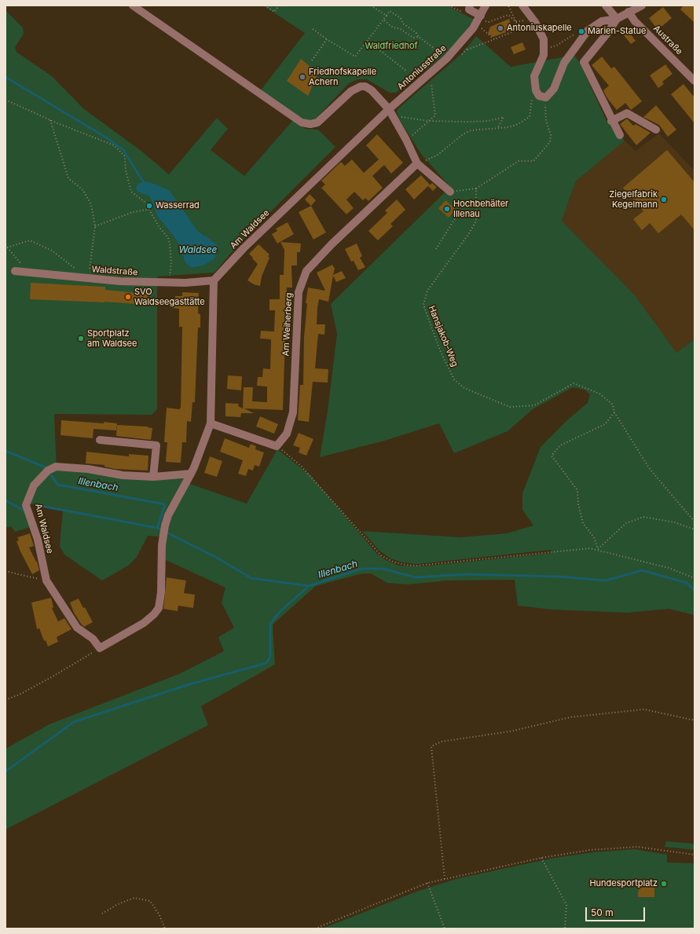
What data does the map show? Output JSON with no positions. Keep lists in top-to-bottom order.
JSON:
{
  "streets": {
    "street": [
      "Austraße",
      "Antoniusstraße",
      "Am Waldsee",
      "Waldstraße",
      "Am Weiherberg"
    ],
    "path": ["Hansjakob-Weg"]
  },
  "crossings": [
    ["Antoniusstraße", "Am Waldsee"],
    ["Am Waldsee", "Waldstraße"]
  ],
  "water": ["Waldsee", "Illenbach"],
  "parks": ["Waldfriedhof"],
  "places": [
    "Antoniuskapelle",
    "Marien-Statue",
    "Friedhofskapelle Achern",
    "Ziegelfabrik Kegelmann",
    "Wasserrad",
    "Hochbehälter Illenau",
    "SVO Waldseegasttätte",
    "Sportplatz am Waldsee",
    "Hundesportplatz"
  ],
  "scale_bar": "50 m"
}
